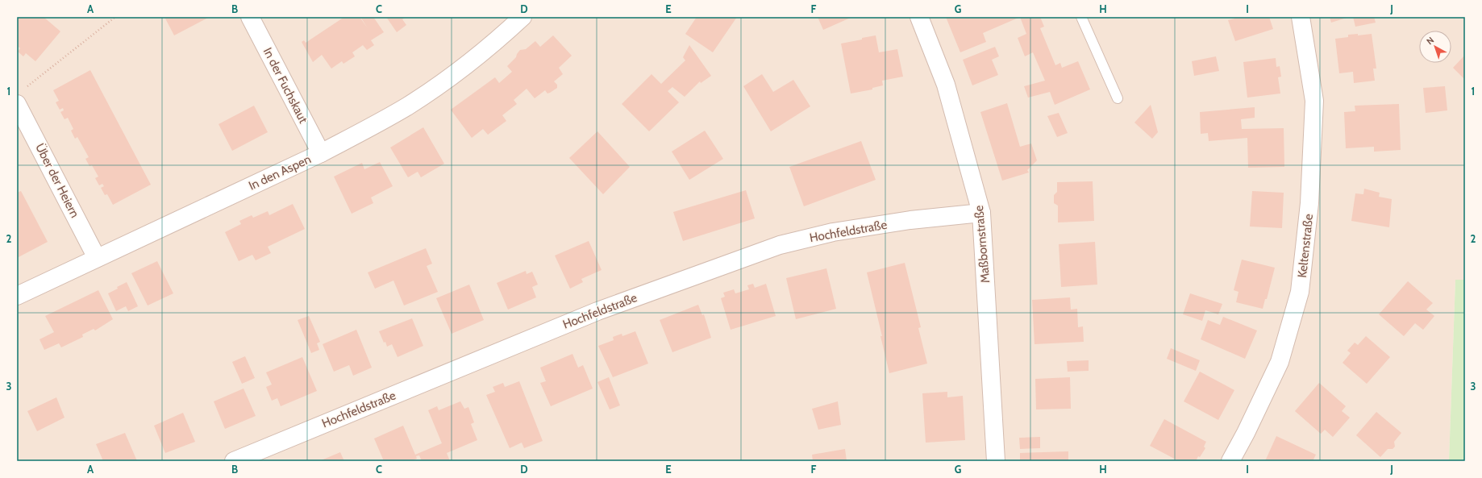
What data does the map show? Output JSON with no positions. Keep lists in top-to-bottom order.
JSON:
{
  "streets": {
    "street": [
      "In der Fuchskaut",
      "In den Aspen",
      "Über der Heiern",
      "Hochfeldstraße",
      "Maßbornstraße",
      "Keltenstraße"
    ]
  },
  "crossings": [
    ["In der Fuchskaut", "In den Aspen"],
    ["In den Aspen", "Über der Heiern"],
    ["Hochfeldstraße", "Maßbornstraße"]
  ],
  "north": "top left",
  "grid": {
    "columns": [
      "A",
      "B",
      "C",
      "D",
      "E",
      "F",
      "G",
      "H",
      "I",
      "J"
    ],
    "rows": ["1", "2", "3"]
  }
}
